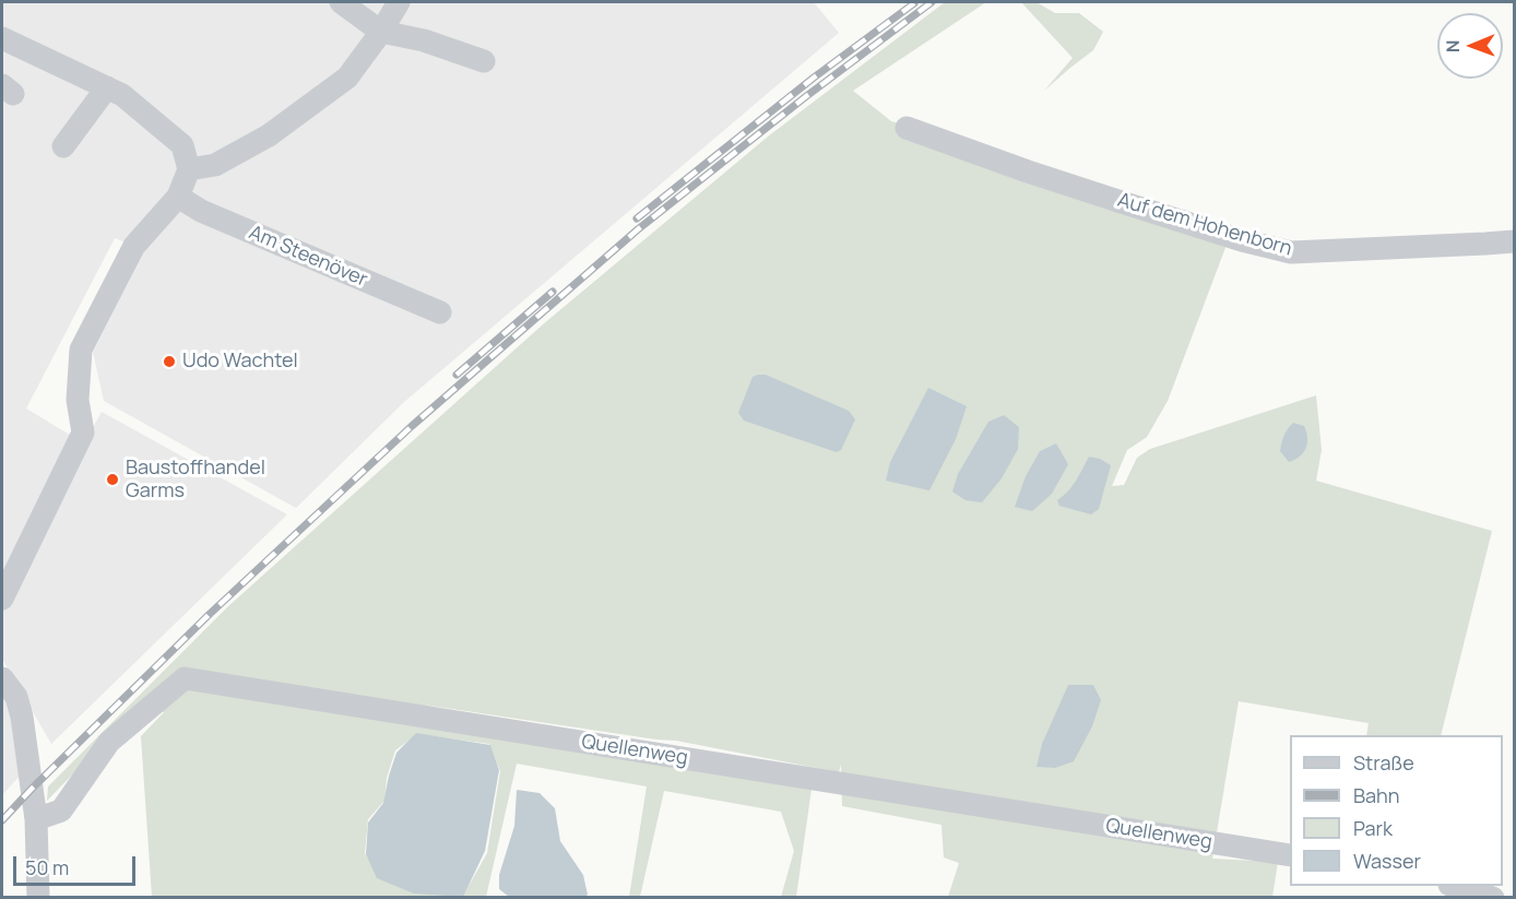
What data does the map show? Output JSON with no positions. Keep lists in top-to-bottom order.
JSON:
{
  "streets": {
    "street": ["Auf dem Hohenborn", "Am Steenöver", "Quellenweg"]
  },
  "places": ["Udo Wachtel", "Baustoffhandel Garms"],
  "legend": [
    "Straße",
    "Bahn",
    "Park",
    "Wasser"
  ],
  "scale_bar": "50 m",
  "north": "left"
}
